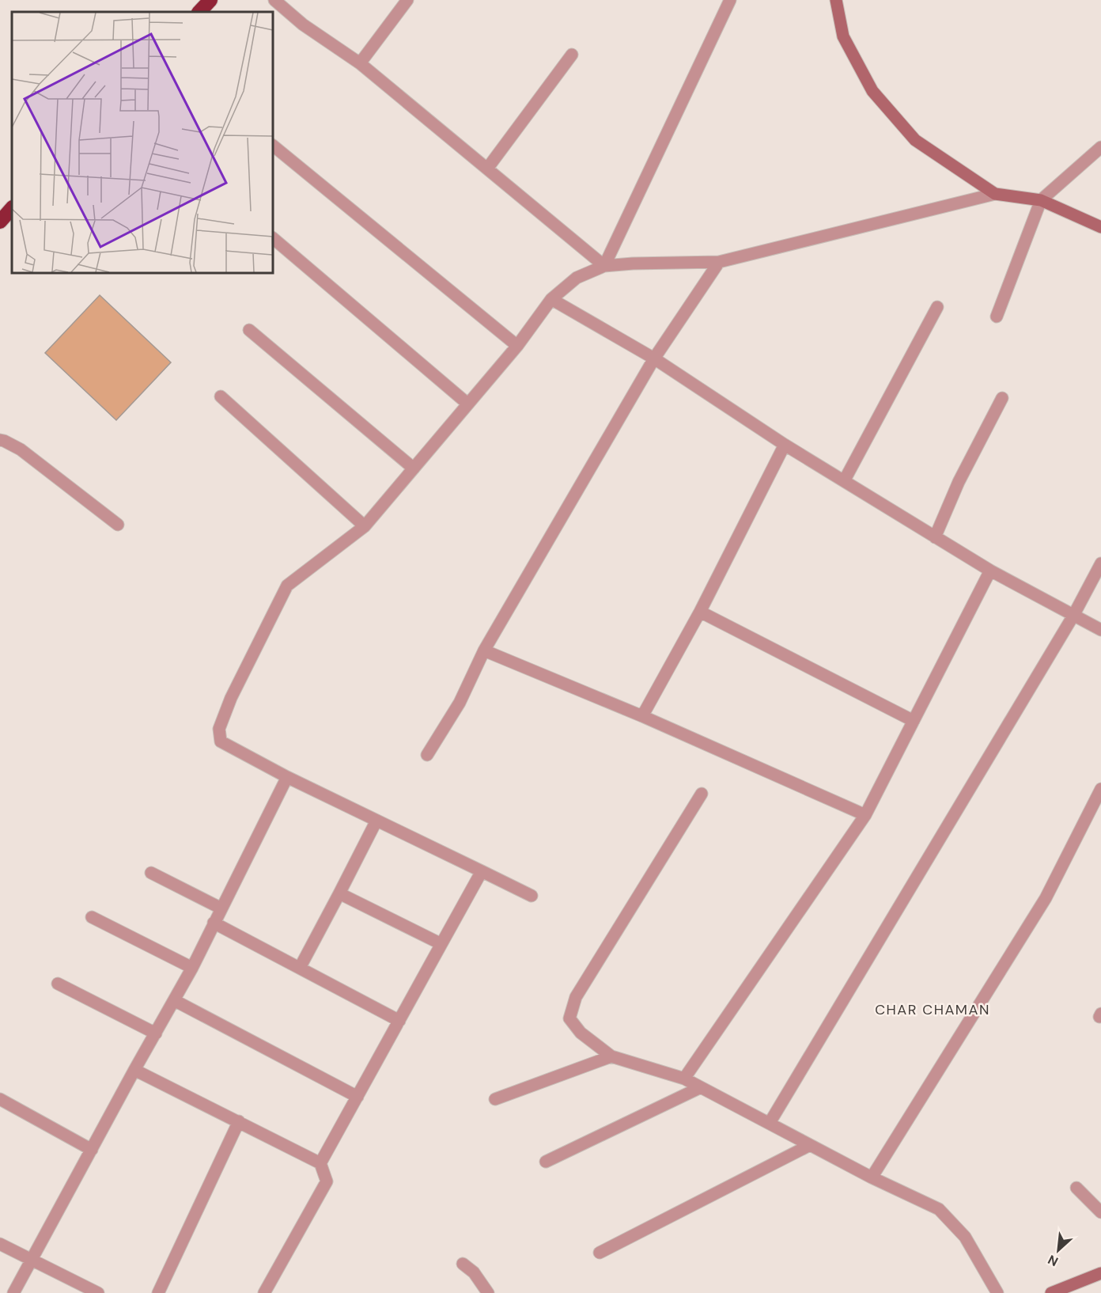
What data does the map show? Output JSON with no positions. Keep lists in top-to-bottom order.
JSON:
{
  "districts": ["CHAR CHAMAN"],
  "north": "bottom left"
}
